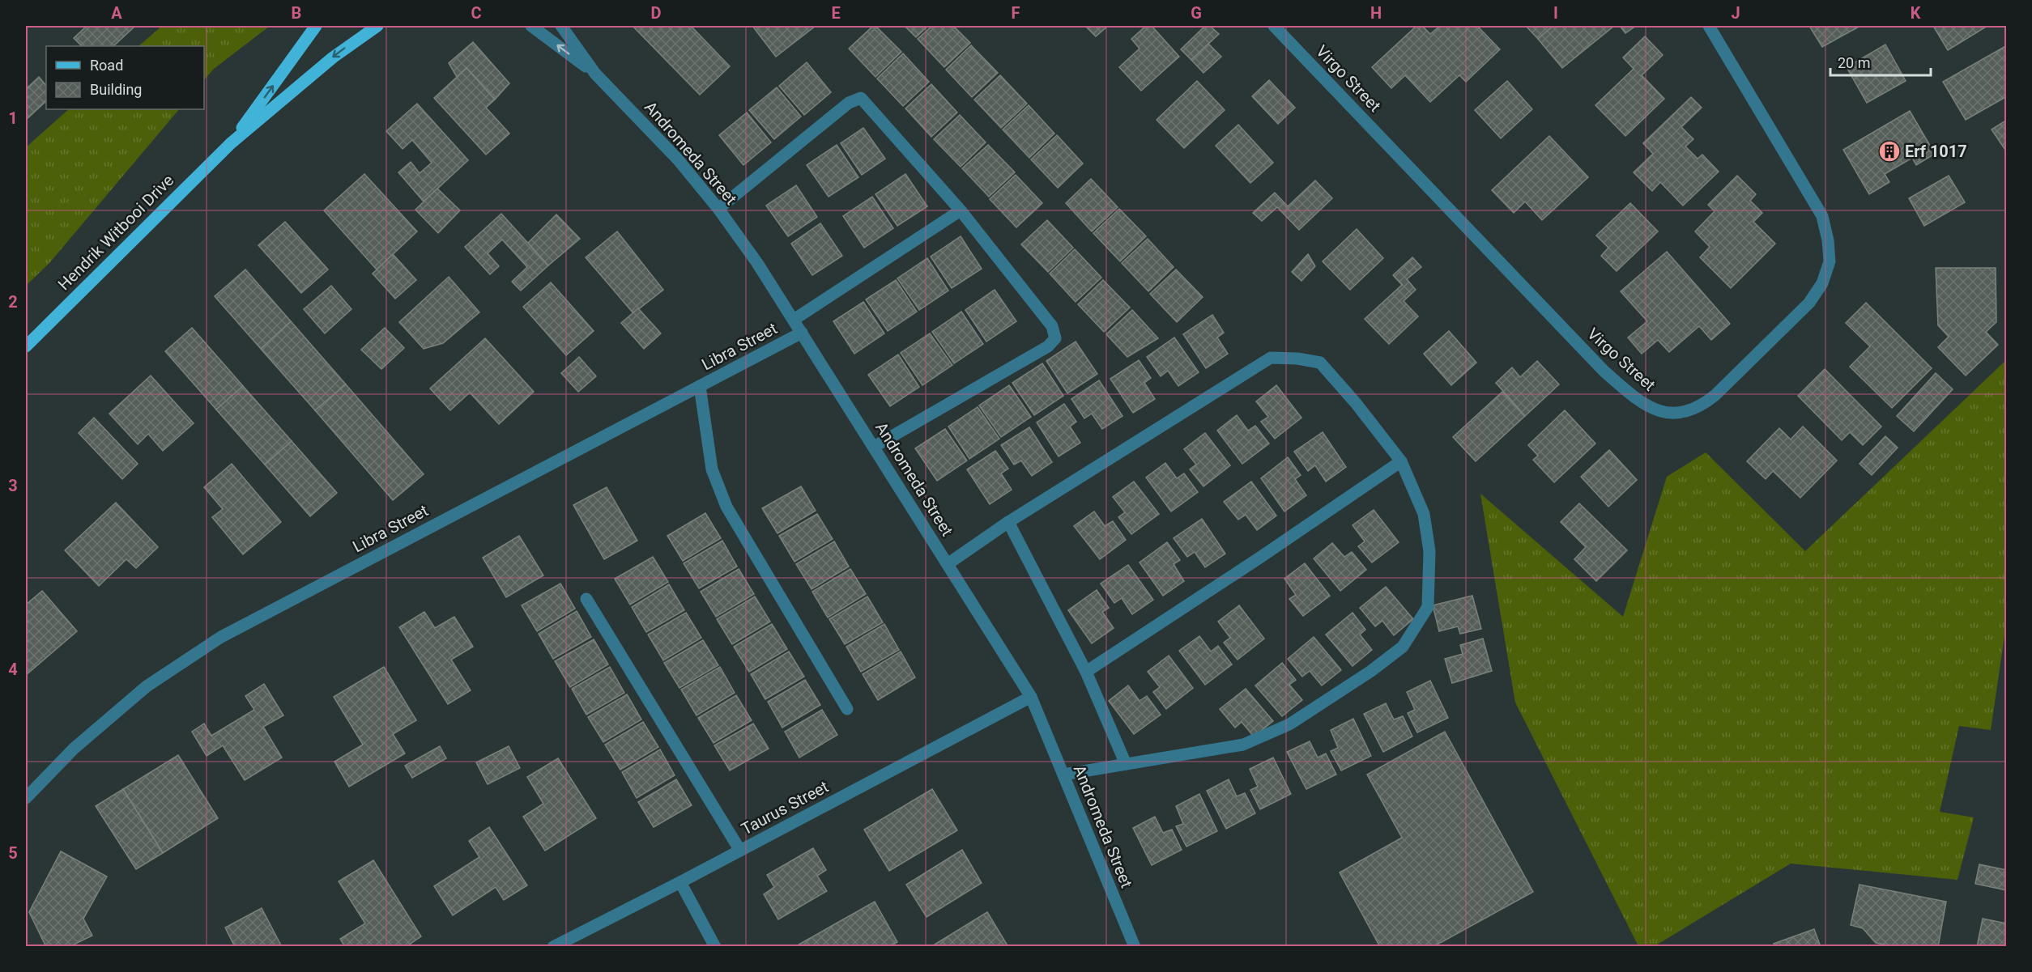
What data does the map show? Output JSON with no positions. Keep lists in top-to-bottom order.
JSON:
{
  "streets": {
    "main road": ["Hendrik Witbooi Drive"],
    "street": [
      "Virgo Street",
      "Andromeda Street",
      "Libra Street",
      "Taurus Street"
    ]
  },
  "crossings": [
    ["Andromeda Street", "Libra Street"],
    ["Andromeda Street", "Taurus Street"]
  ],
  "places": {
    "building": ["Erf 1017"]
  },
  "legend": ["Road", "Building"],
  "scale_bar": "20 m",
  "grid": {
    "columns": [
      "A",
      "B",
      "C",
      "D",
      "E",
      "F",
      "G",
      "H",
      "I",
      "J",
      "K"
    ],
    "rows": [
      "1",
      "2",
      "3",
      "4",
      "5"
    ]
  }
}
